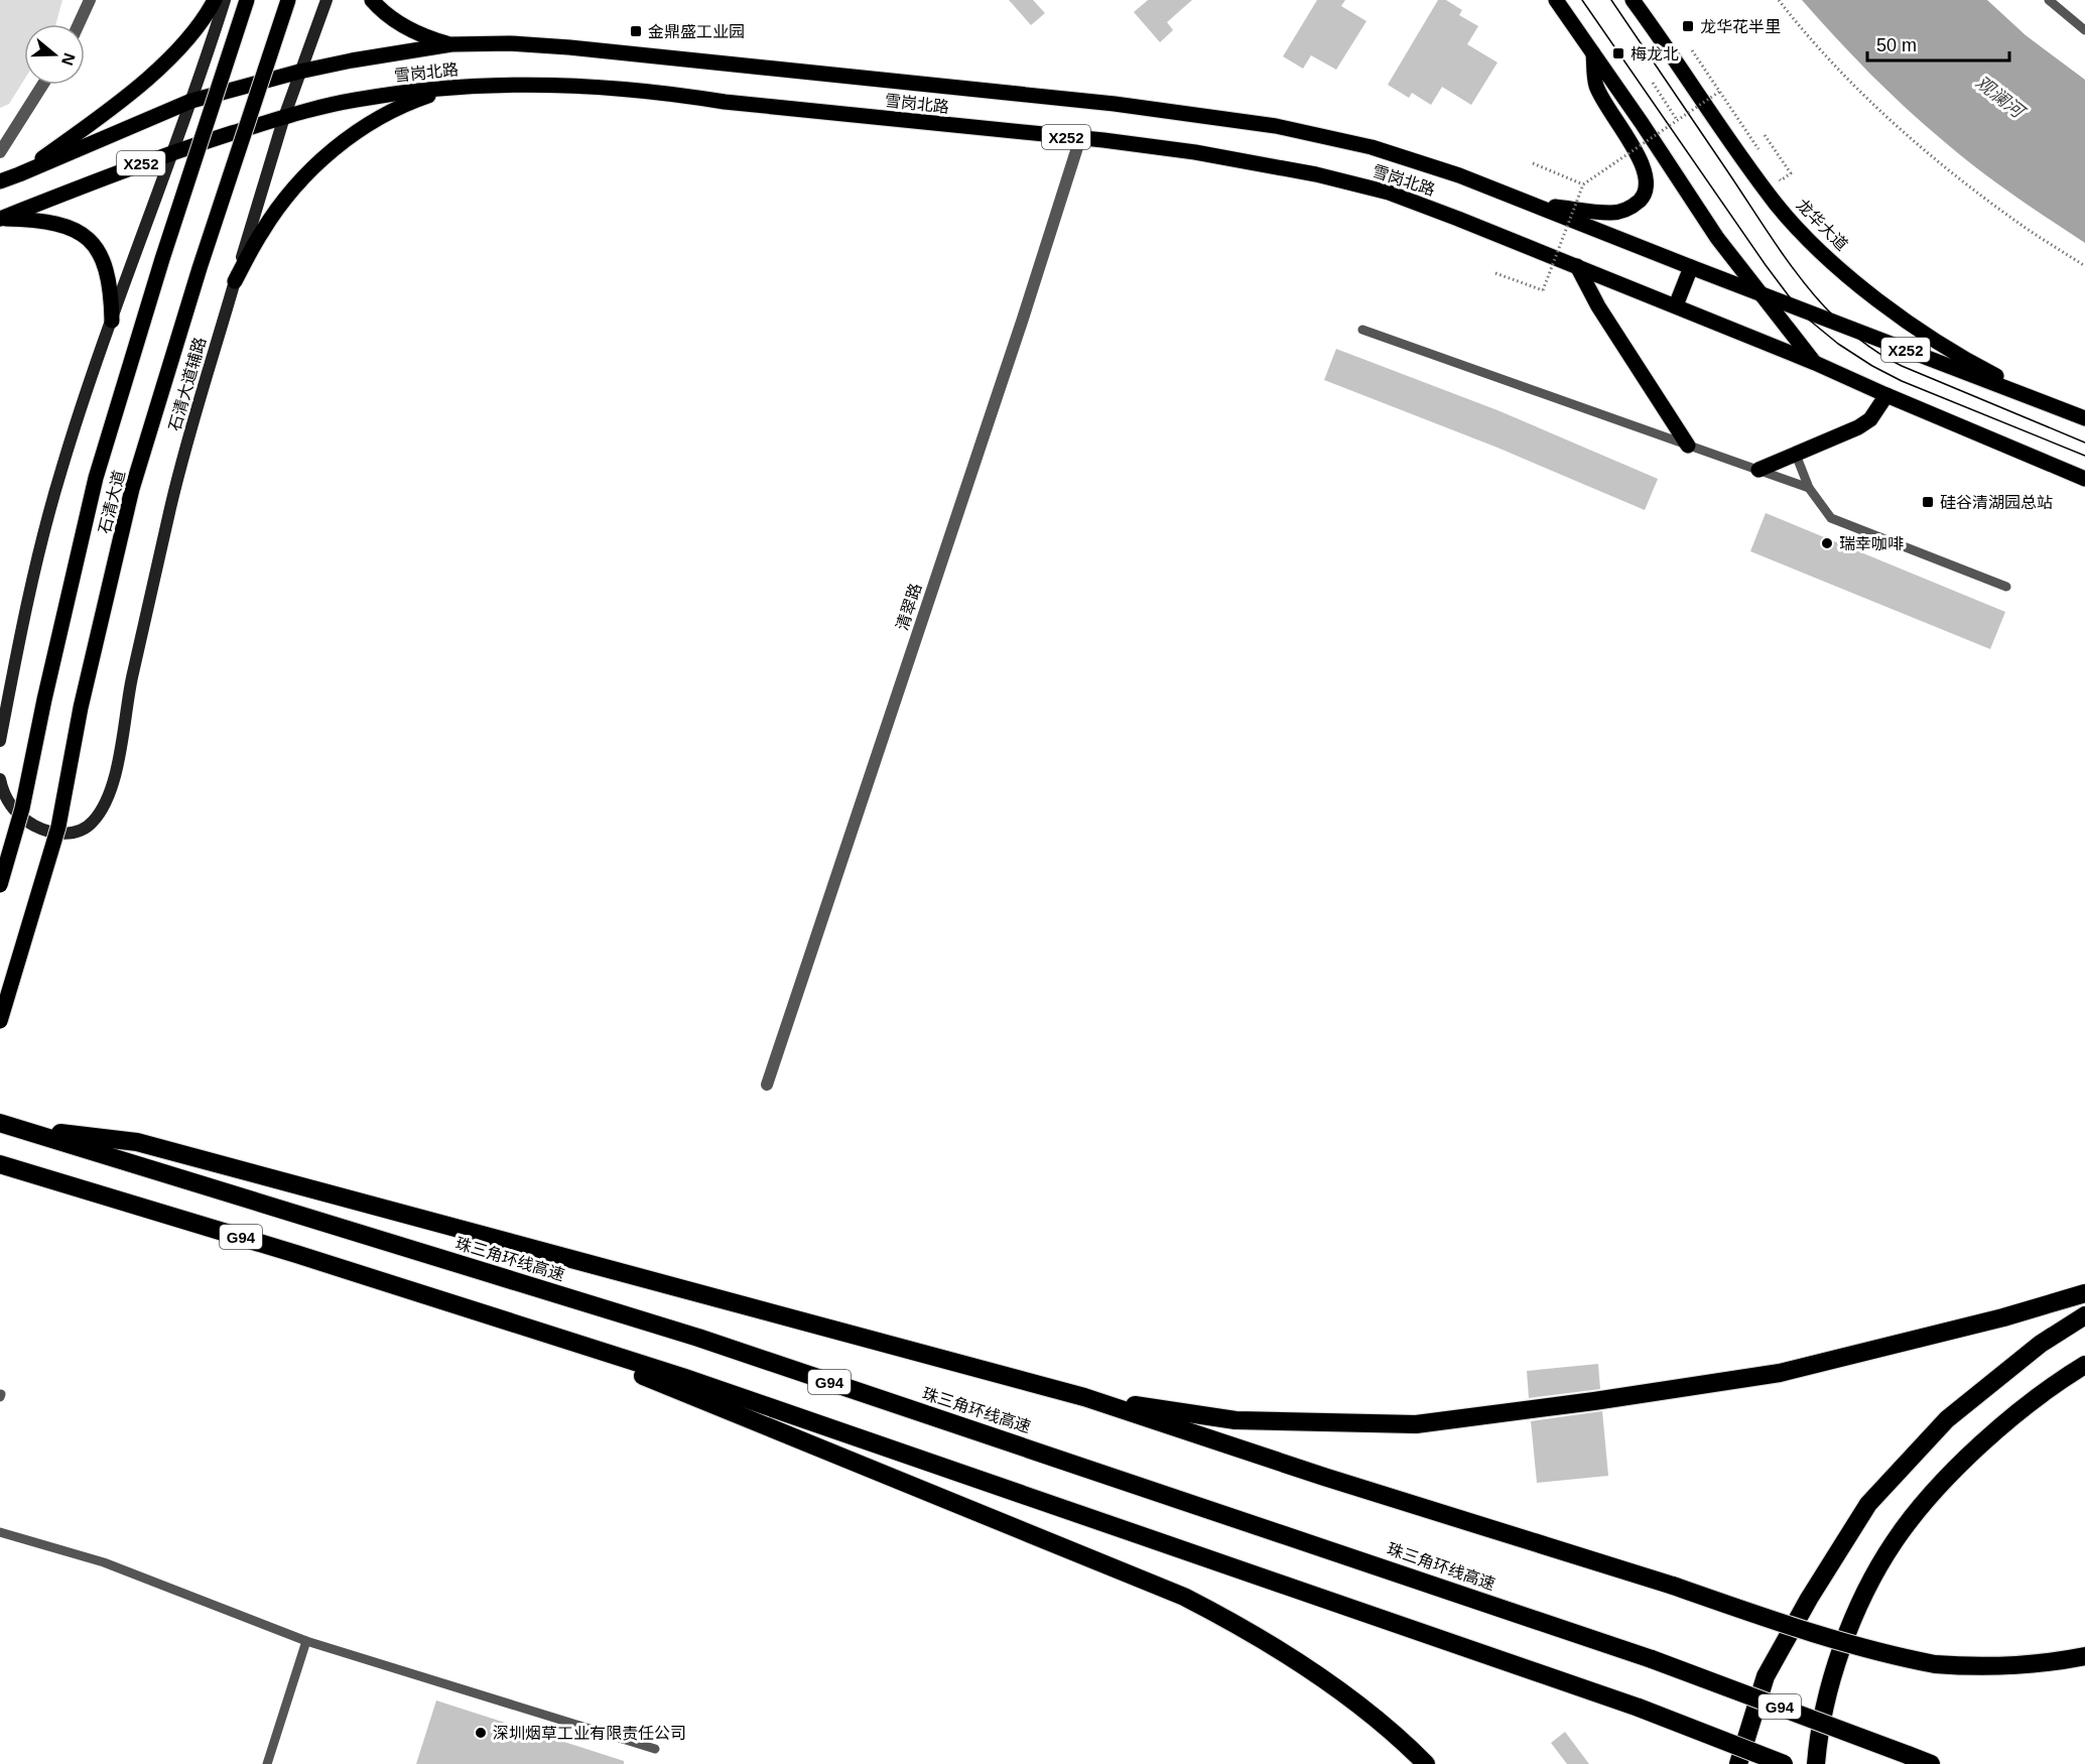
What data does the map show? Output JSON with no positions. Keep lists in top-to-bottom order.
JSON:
{
  "streets": {
    "highway": ["G94", "珠三角环线高速"],
    "main road": [
      "雪岗北路",
      "X252",
      "龙华大道",
      "石清大道辅路",
      "石清大道"
    ],
    "street": ["清翠路"]
  },
  "crossings": [
    ["雪岗北路", "X252"],
    ["雪岗北路", "龙华大道"],
    ["雪岗北路", "石清大道辅路"],
    ["雪岗北路", "清翠路"]
  ],
  "water": ["观澜河"],
  "places": {
    "transit": [
      "龙华花半里",
      "金鼎盛工业园",
      "梅龙北",
      "硅谷清湖园总站"
    ],
    "other": ["瑞幸咖啡", "深圳烟草工业有限责任公司"]
  },
  "scale_bar": "50 m",
  "north": "right"
}
